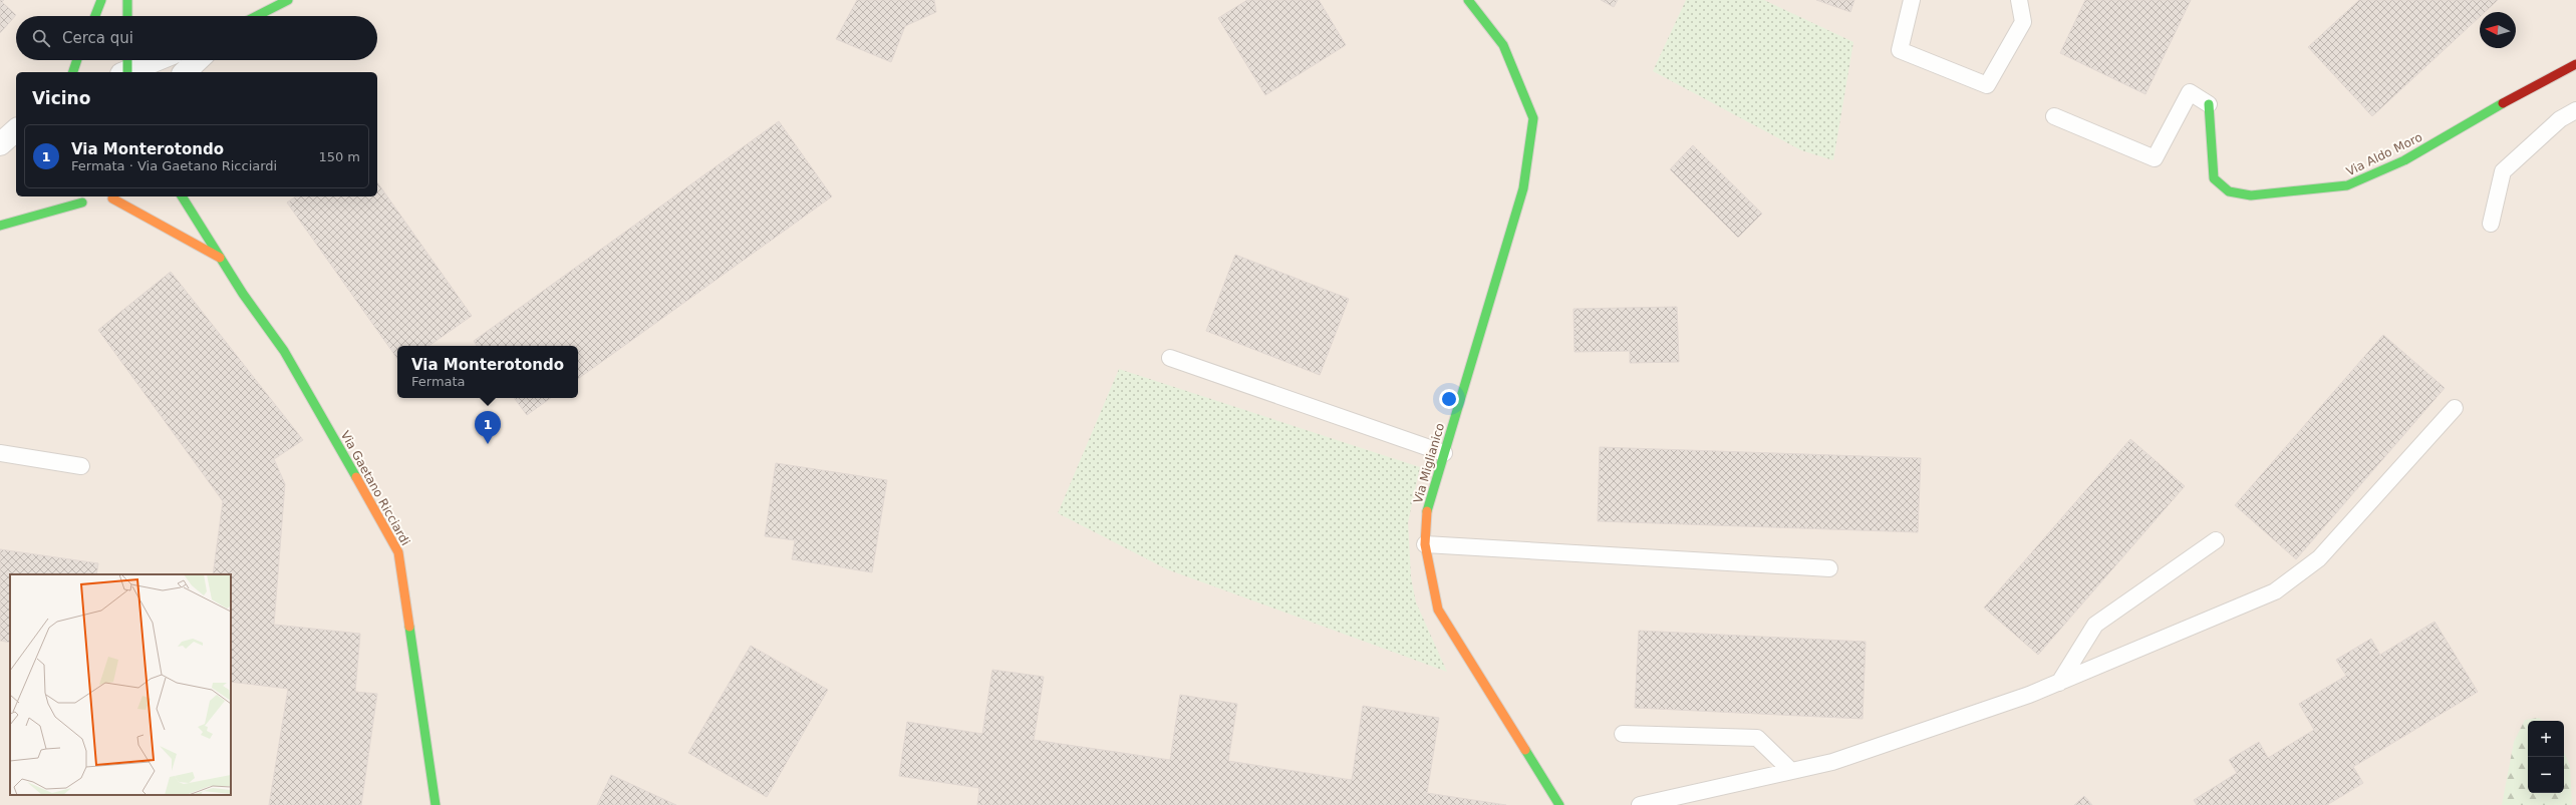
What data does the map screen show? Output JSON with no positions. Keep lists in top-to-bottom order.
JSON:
{
  "streets": {
    "street": ["Via Aldo Moro", "Via Miglianico", "Via Gaetano Ricciardi"]
  },
  "north": "left",
  "page": {
    "search": "Cerca qui",
    "heading": "Vicino",
    "list": [
      {
        "mark": "1",
        "name": "Via Monterotondo",
        "note": "Fermata · Via Gaetano Ricciardi",
        "value": "150 m"
      }
    ],
    "popup": ["Via Monterotondo", "Fermata"],
    "pins": "1",
    "map_buttons": ["+", "−"]
  }
}
